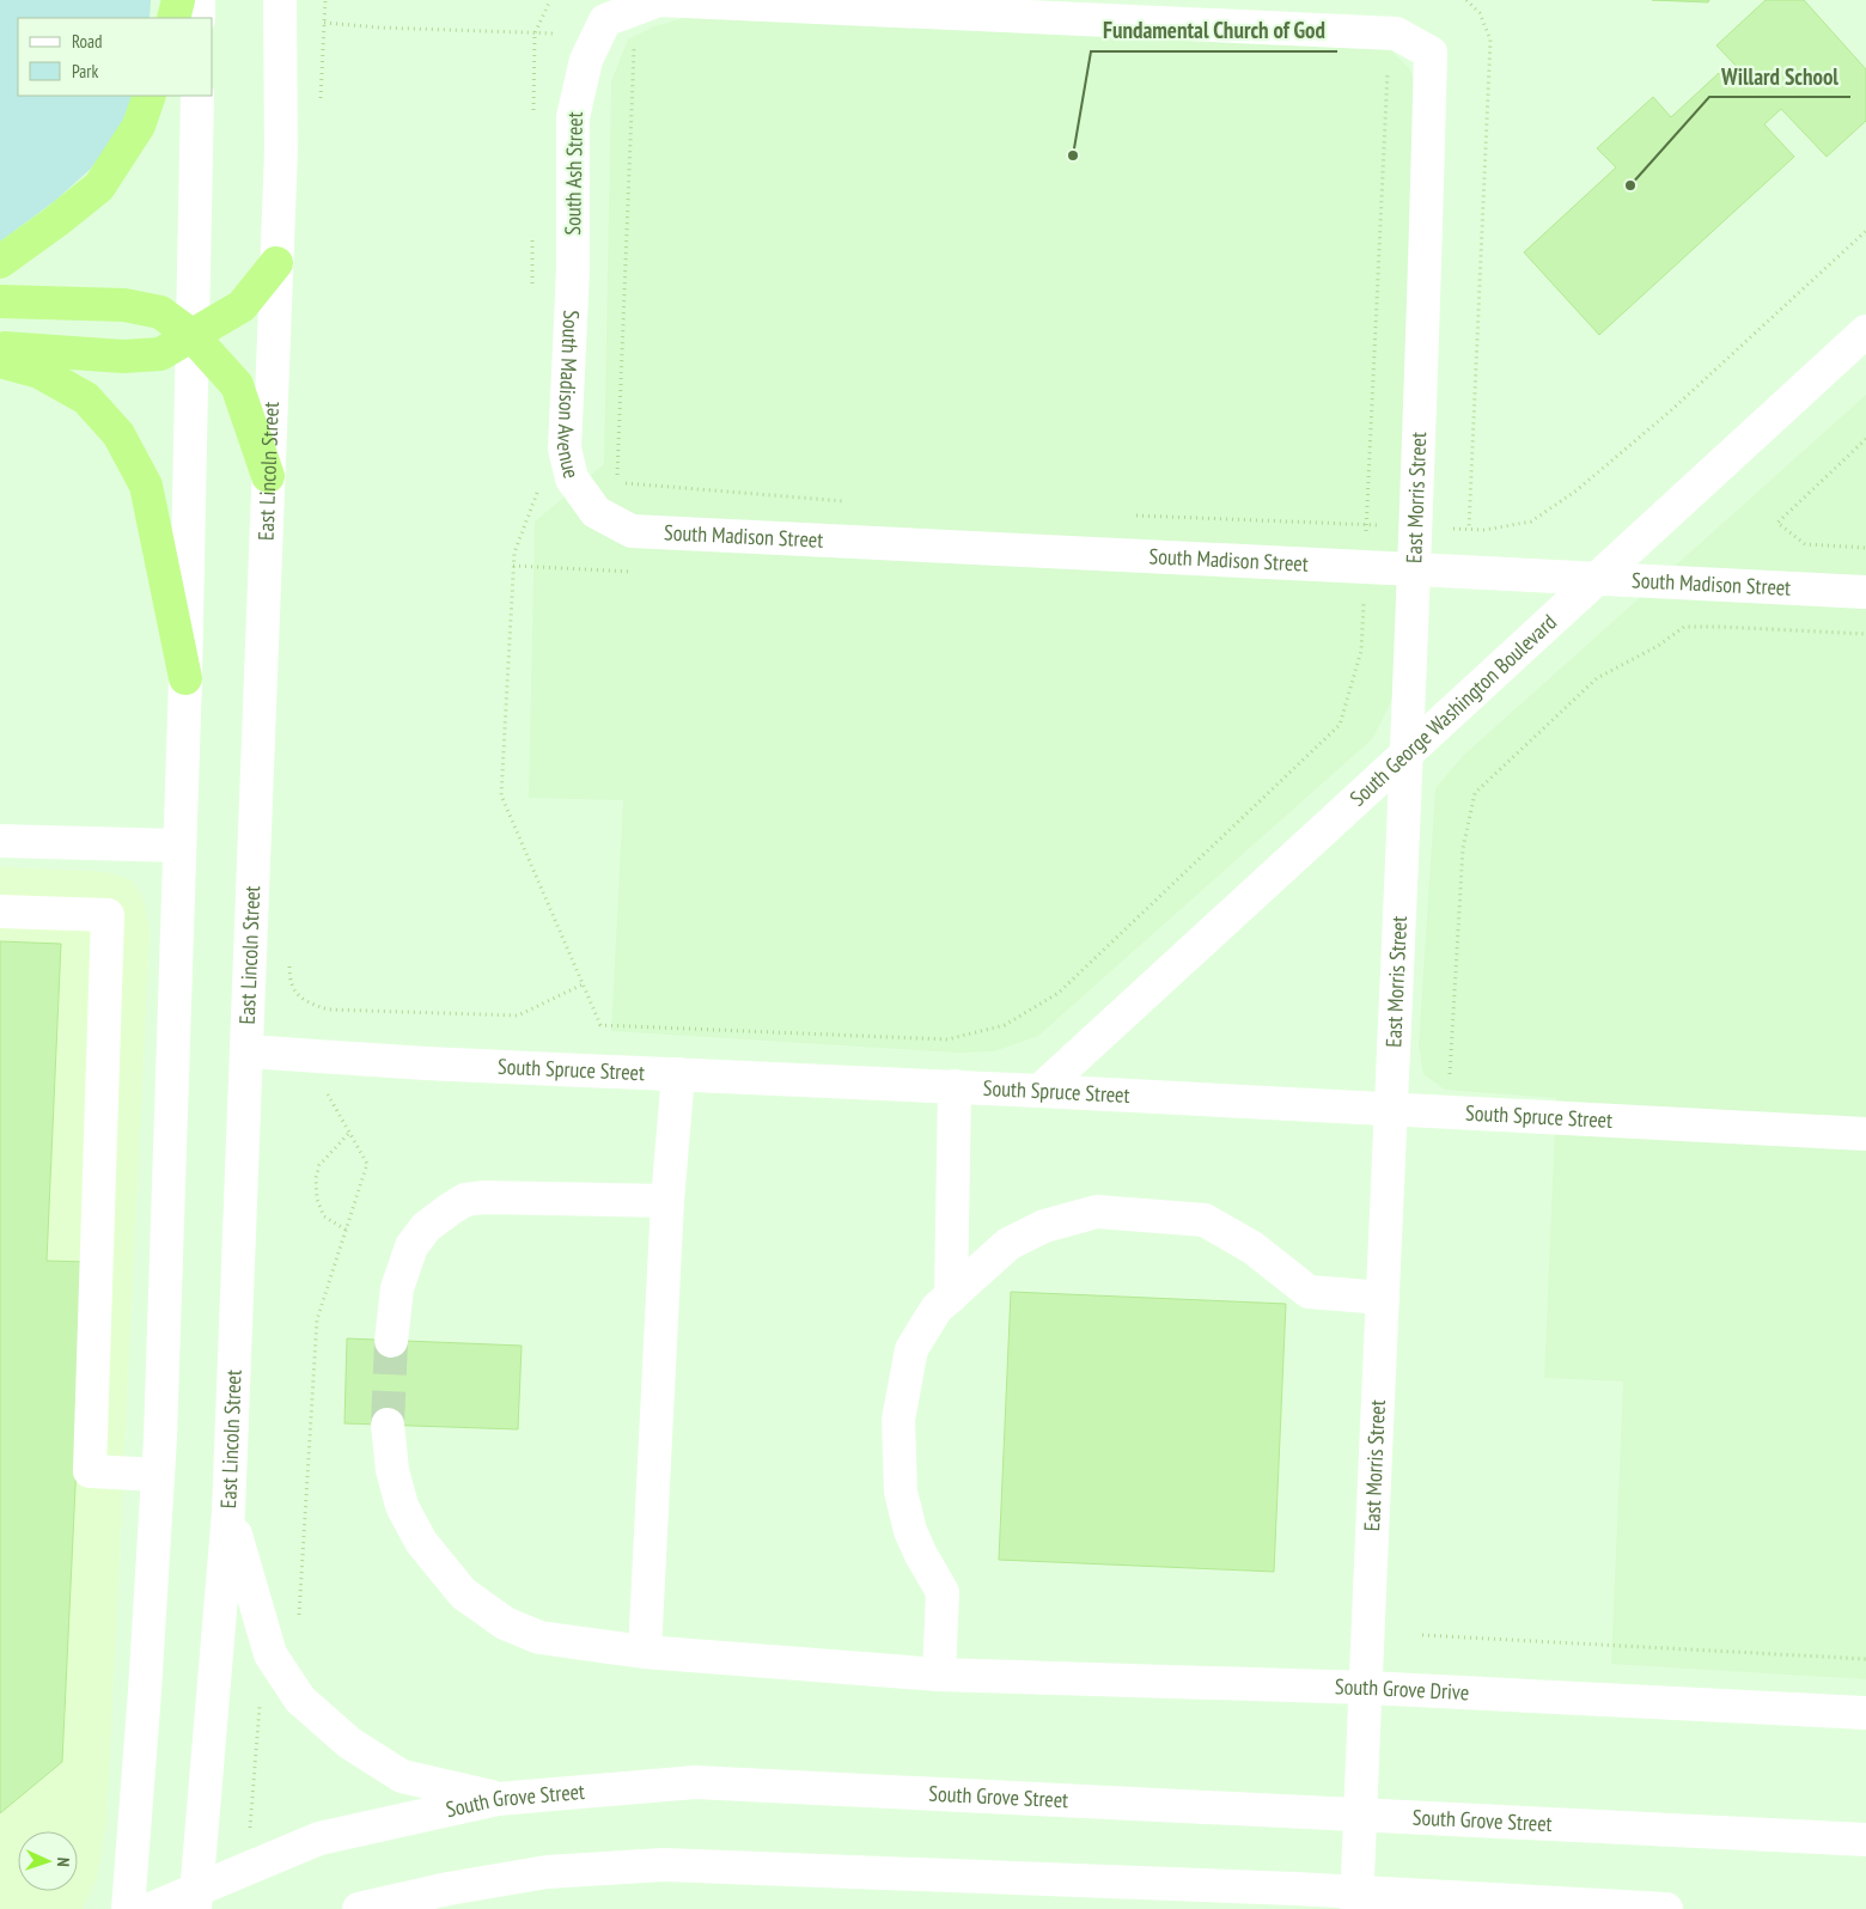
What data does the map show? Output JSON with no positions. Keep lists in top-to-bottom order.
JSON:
{
  "streets": {
    "street": [
      "South Ash Street",
      "South Madison Avenue",
      "East Lincoln Street",
      "East Morris Street",
      "South Madison Street",
      "South George Washington Boulevard",
      "South Spruce Street",
      "South Grove Drive",
      "South Grove Street"
    ]
  },
  "crossings": [
    ["South Ash Street", "South Madison Avenue"],
    ["South Ash Street", "East Morris Street"],
    ["South Madison Avenue", "South Madison Street"],
    ["East Lincoln Street", "South Spruce Street"],
    ["East Lincoln Street", "South Grove Street"],
    ["East Morris Street", "South Madison Street"],
    ["East Morris Street", "South George Washington Boulevard"],
    ["East Morris Street", "South Spruce Street"],
    ["East Morris Street", "South Grove Drive"],
    ["East Morris Street", "South Grove Street"],
    ["South Madison Street", "South George Washington Boulevard"],
    ["South George Washington Boulevard", "South Spruce Street"]
  ],
  "places": ["Fundamental Church of God", "Willard School"],
  "legend": ["Road", "Park"],
  "north": "right"
}
